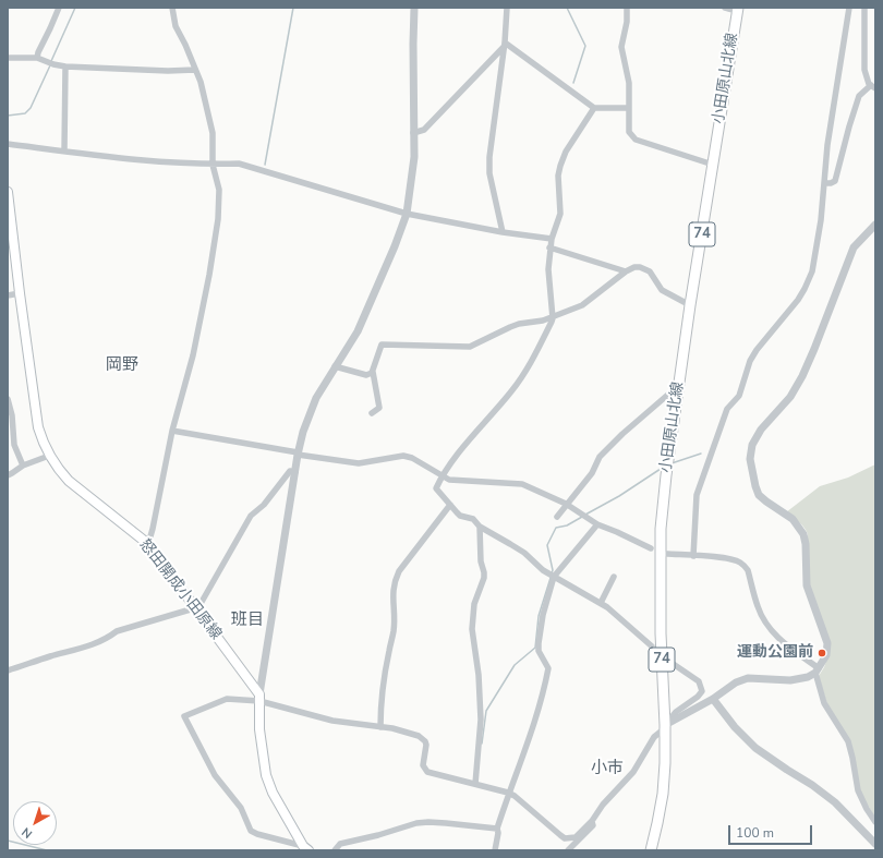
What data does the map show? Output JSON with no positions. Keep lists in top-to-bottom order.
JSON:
{
  "streets": {
    "main road": ["小田原山北線", "74", "怒田開成小田原線"]
  },
  "districts": ["岡野", "班目", "小市"],
  "places": ["運動公園前"],
  "scale_bar": "100 m",
  "north": "bottom left"
}
